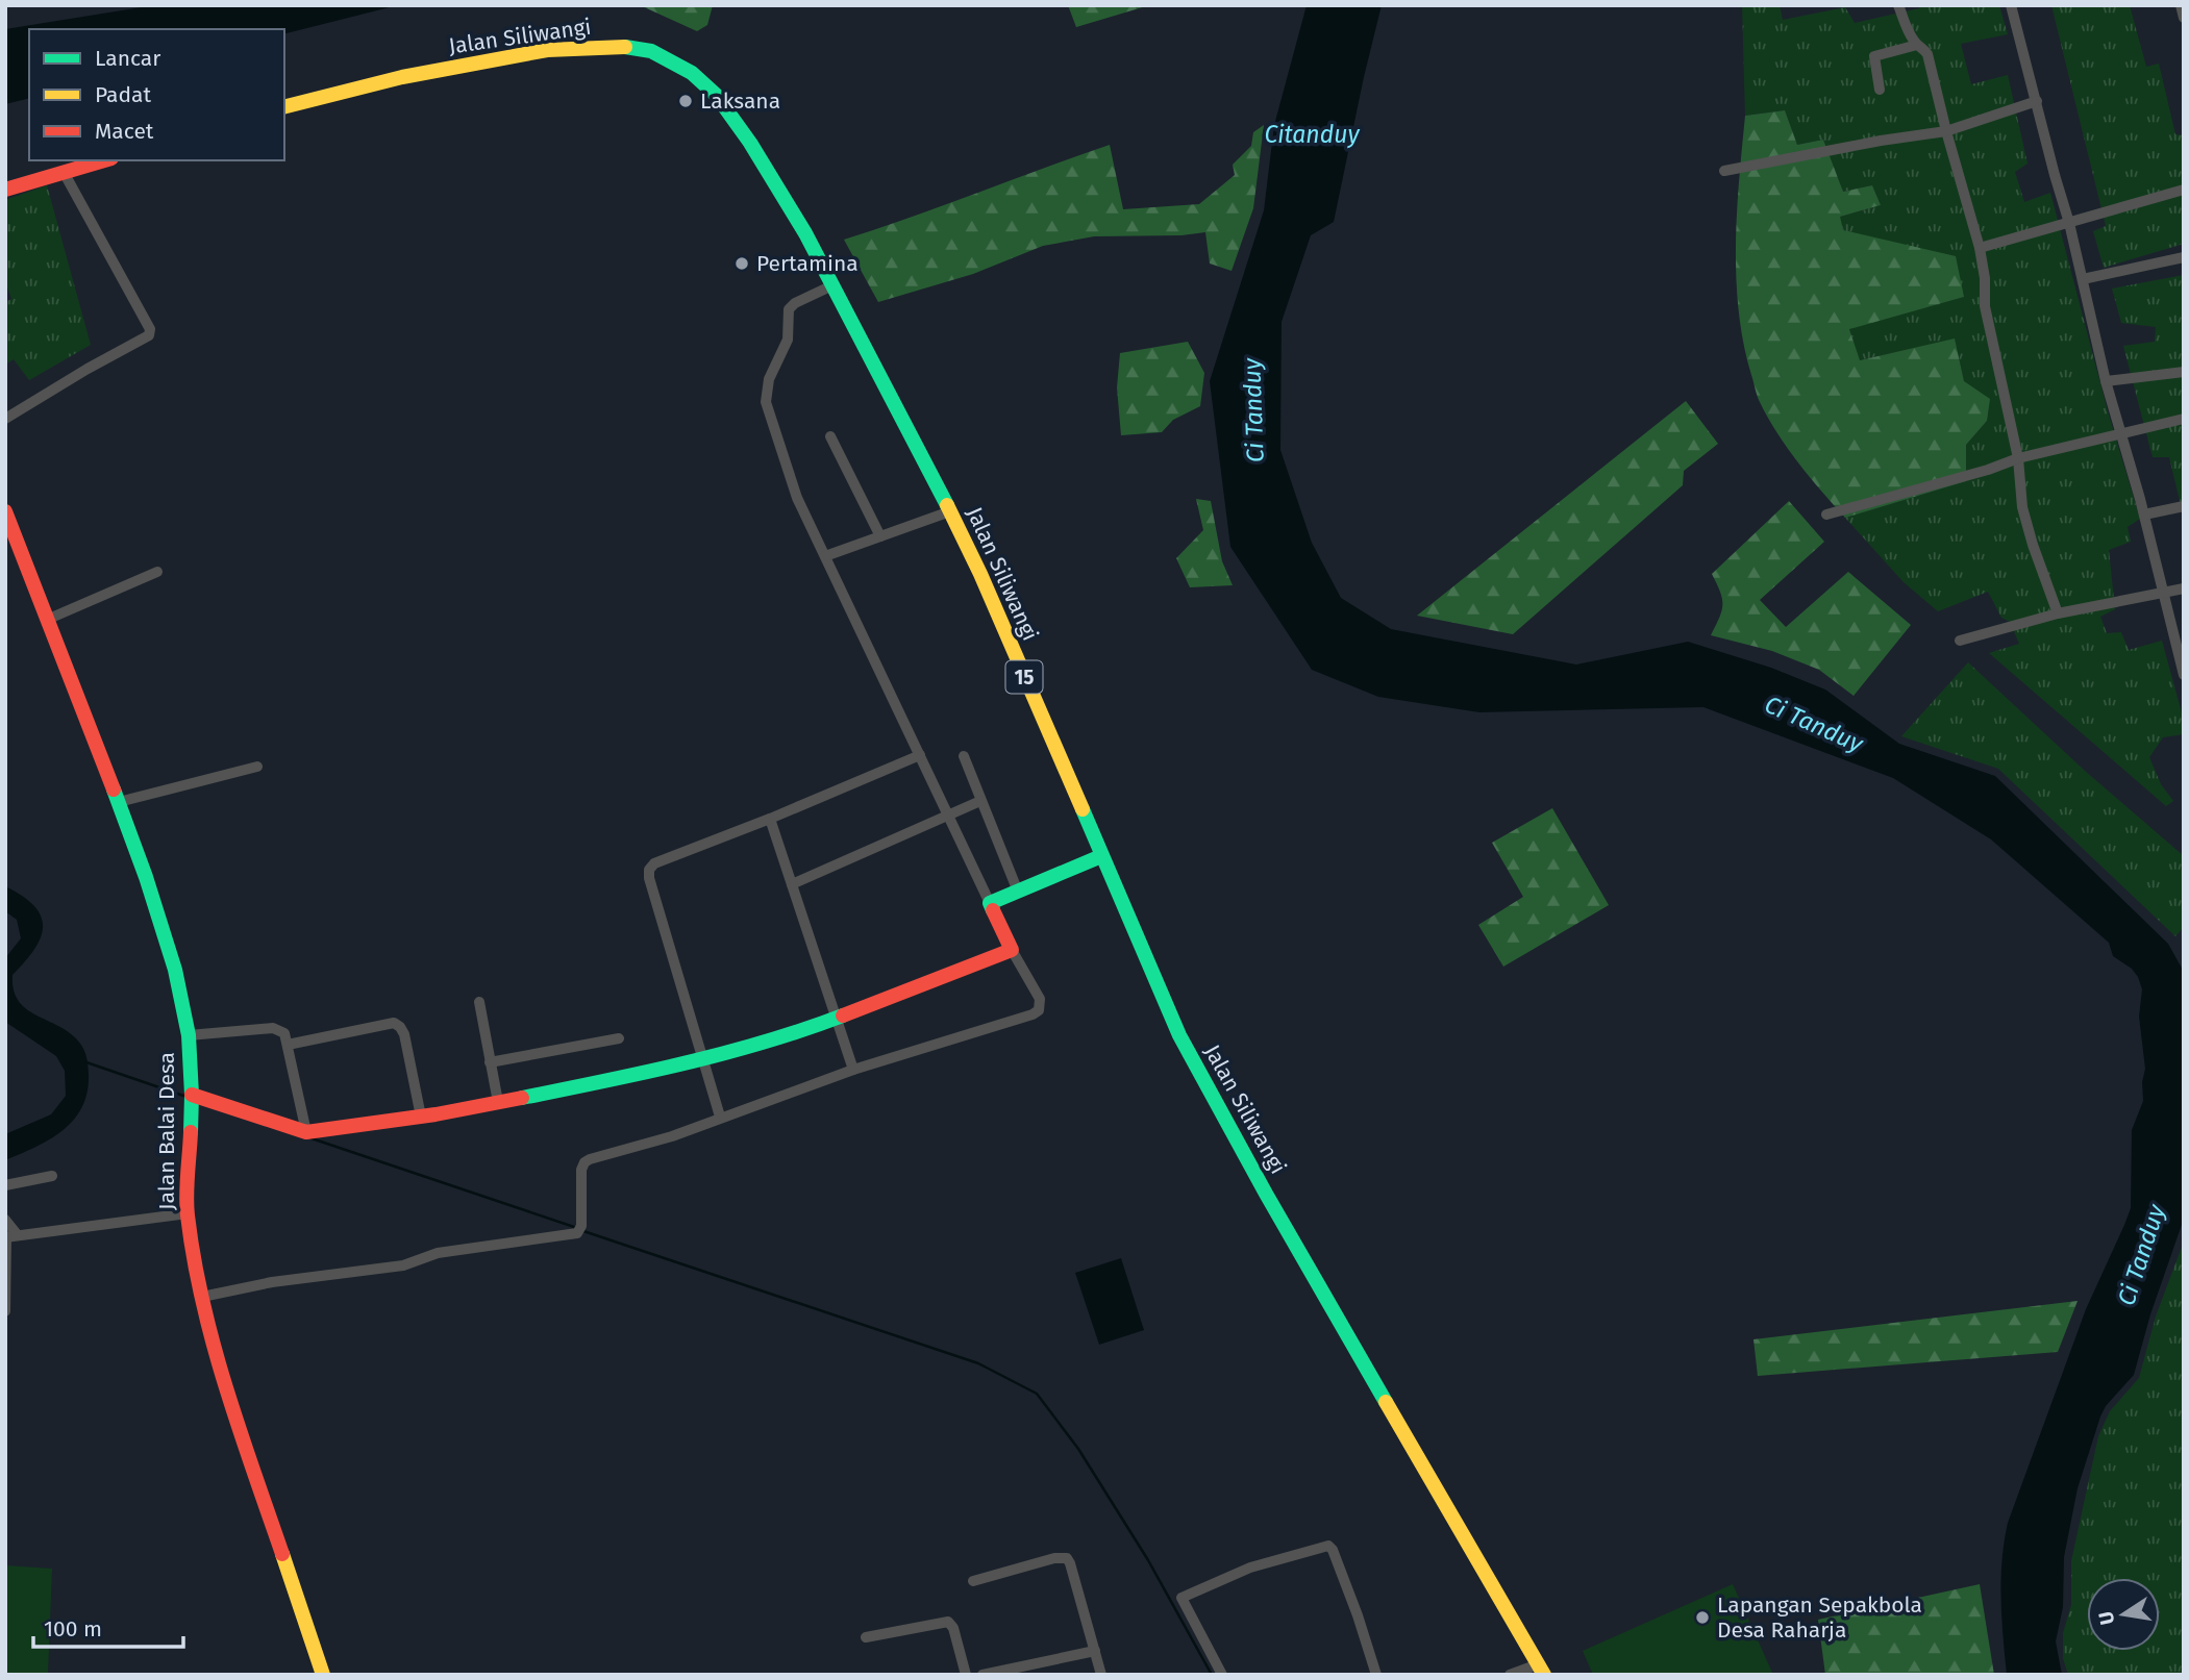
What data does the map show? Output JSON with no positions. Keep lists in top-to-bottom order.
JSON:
{
  "streets": {
    "main road": ["Jalan Siliwangi", "15", "Jalan Balai Desa"]
  },
  "water": ["Citanduy", "Ci Tanduy"],
  "places": ["Laksana", "Pertamina", "Lapangan Sepakbola Desa Raharja"],
  "legend": ["Lancar", "Padat", "Macet"],
  "scale_bar": "100 m",
  "north": "left"
}
